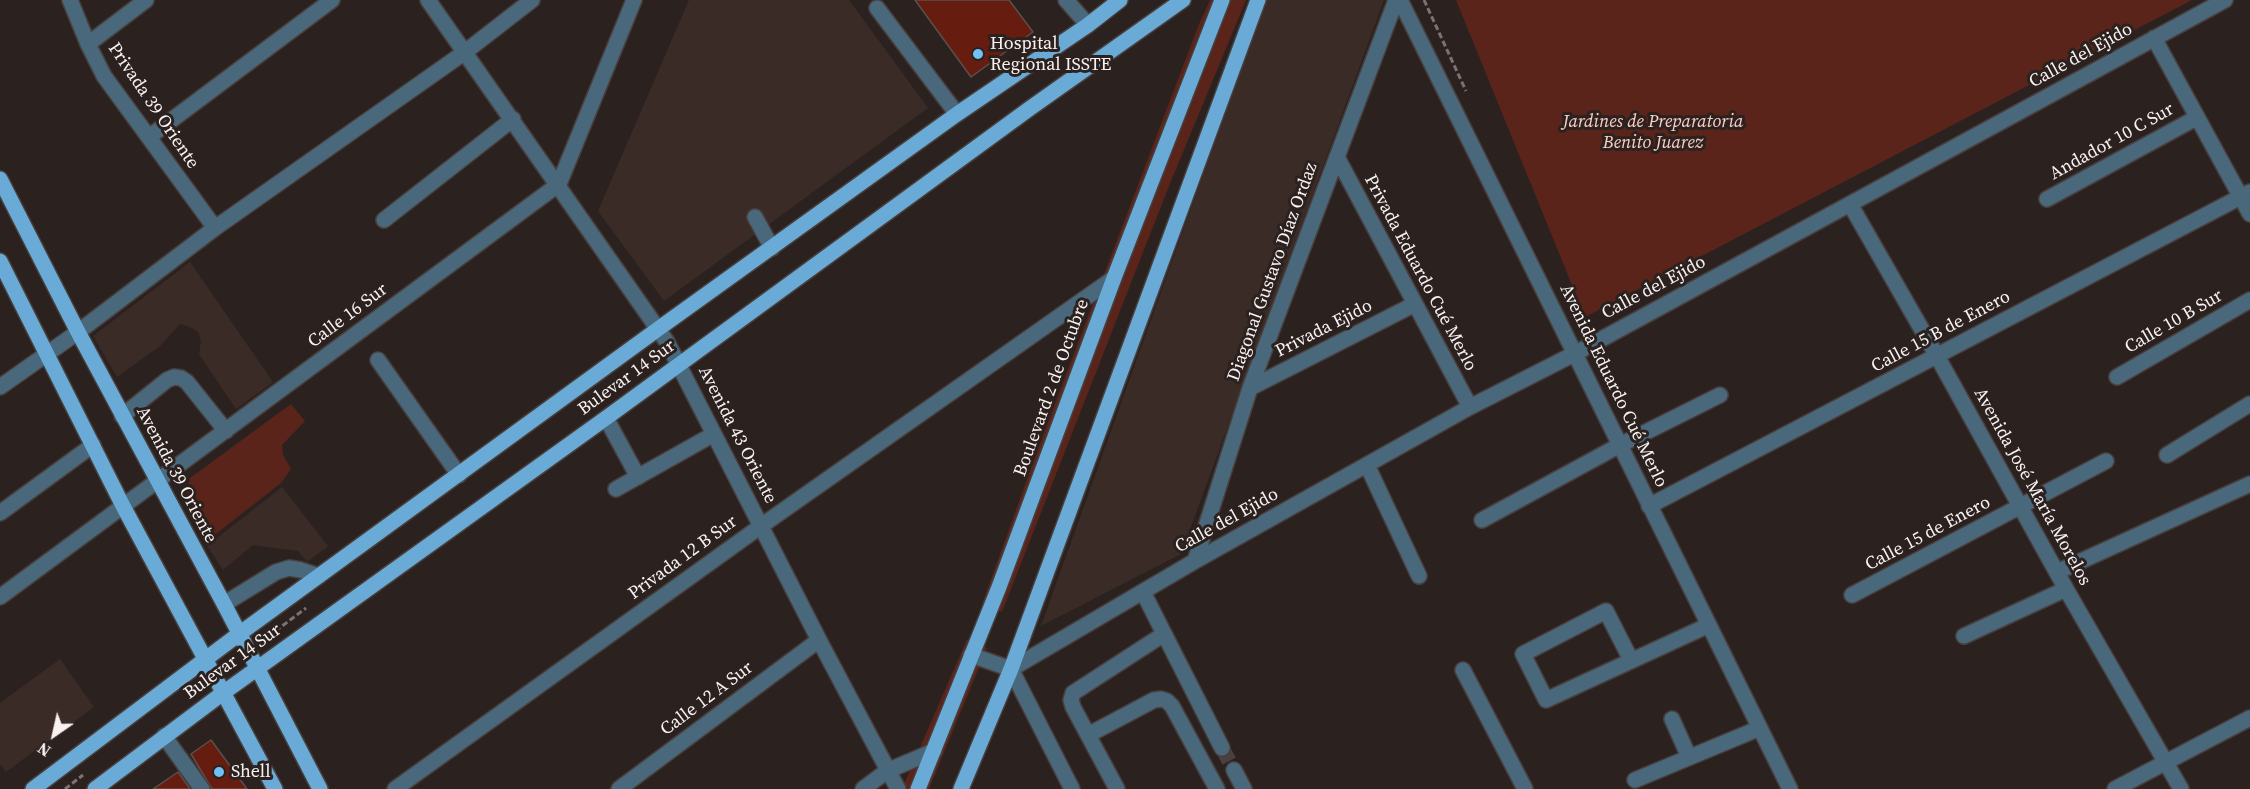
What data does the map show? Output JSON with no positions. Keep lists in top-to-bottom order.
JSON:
{
  "streets": {
    "main road": ["Bulevar 14 Sur", "Boulevard 2 de Octubre", "Avenida 39 Oriente"],
    "street": [
      "Calle del Ejido",
      "Privada 39 Oriente",
      "Andador 10 C Sur",
      "Diagonal Gustavo Díaz Ordaz",
      "Privada Eduardo Cué Merlo",
      "Calle 16 Sur",
      "Calle 10 B Sur",
      "Privada Ejido",
      "Calle 15 B de Enero",
      "Avenida Eduardo Cué Merlo",
      "Avenida 43 Oriente",
      "Avenida José María Morelos",
      "Calle 15 de Enero",
      "Privada 12 B Sur",
      "Calle 12 A Sur"
    ]
  },
  "crossings": [
    ["Calle del Ejido", "Diagonal Gustavo Díaz Ordaz"],
    ["Calle del Ejido", "Privada Eduardo Cué Merlo"],
    ["Calle del Ejido", "Avenida Eduardo Cué Merlo"],
    ["Calle del Ejido", "Avenida José María Morelos"],
    ["Diagonal Gustavo Díaz Ordaz", "Privada Eduardo Cué Merlo"],
    ["Diagonal Gustavo Díaz Ordaz", "Privada Ejido"],
    ["Diagonal Gustavo Díaz Ordaz", "Avenida Eduardo Cué Merlo"],
    ["Privada Eduardo Cué Merlo", "Privada Ejido"],
    ["Calle 16 Sur", "Avenida 43 Oriente"],
    ["Calle 16 Sur", "Avenida 39 Oriente"],
    ["Calle 15 B de Enero", "Avenida Eduardo Cué Merlo"],
    ["Calle 15 B de Enero", "Avenida José María Morelos"],
    ["Bulevar 14 Sur", "Avenida 43 Oriente"],
    ["Bulevar 14 Sur", "Avenida 39 Oriente"],
    ["Boulevard 2 de Octubre", "Privada 12 B Sur"],
    ["Avenida 43 Oriente", "Privada 12 B Sur"],
    ["Avenida 43 Oriente", "Calle 12 A Sur"],
    ["Avenida José María Morelos", "Calle 15 de Enero"]
  ],
  "parks": ["Jardines de Preparatoria Benito Juarez"],
  "places": ["Hospital Regional ISSTE", "Shell"],
  "north": "bottom left"
}
